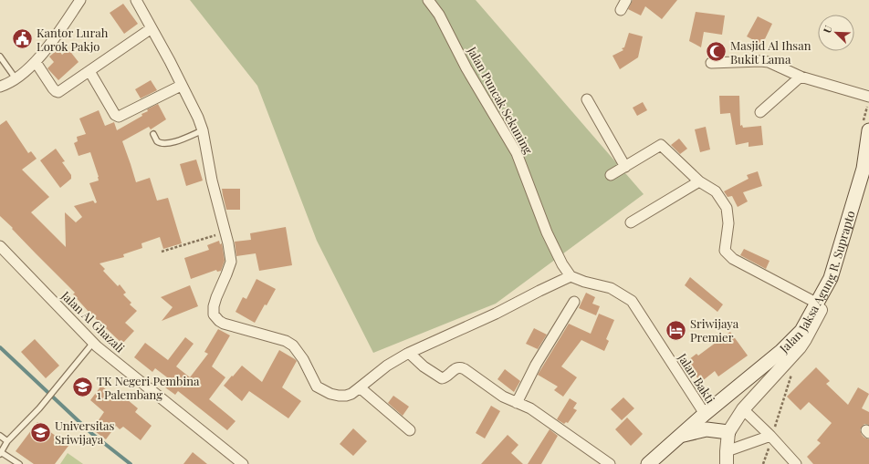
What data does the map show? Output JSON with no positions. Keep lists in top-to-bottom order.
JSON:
{
  "streets": {
    "main road": ["Jalan Jaksa Agung R. Suprapto"],
    "street": ["Jalan Puncak Sekuning", "Jalan Al Ghazali", "Jalan Bakti"]
  },
  "crossings": [
    ["Jalan Puncak Sekuning", "Jalan Bakti"],
    ["Jalan Jaksa Agung R. Suprapto", "Jalan Bakti"]
  ],
  "places": {
    "public building": ["Kantor Lurah Lorok Pakjo"],
    "mosque": ["Masjid Al Ihsan Bukit Lama"],
    "hotel": ["Sriwijaya Premier"],
    "school or university": ["TK Negeri Pembina 1 Palembang", "Universitas Sriwijaya"]
  },
  "north": "top left"
}
